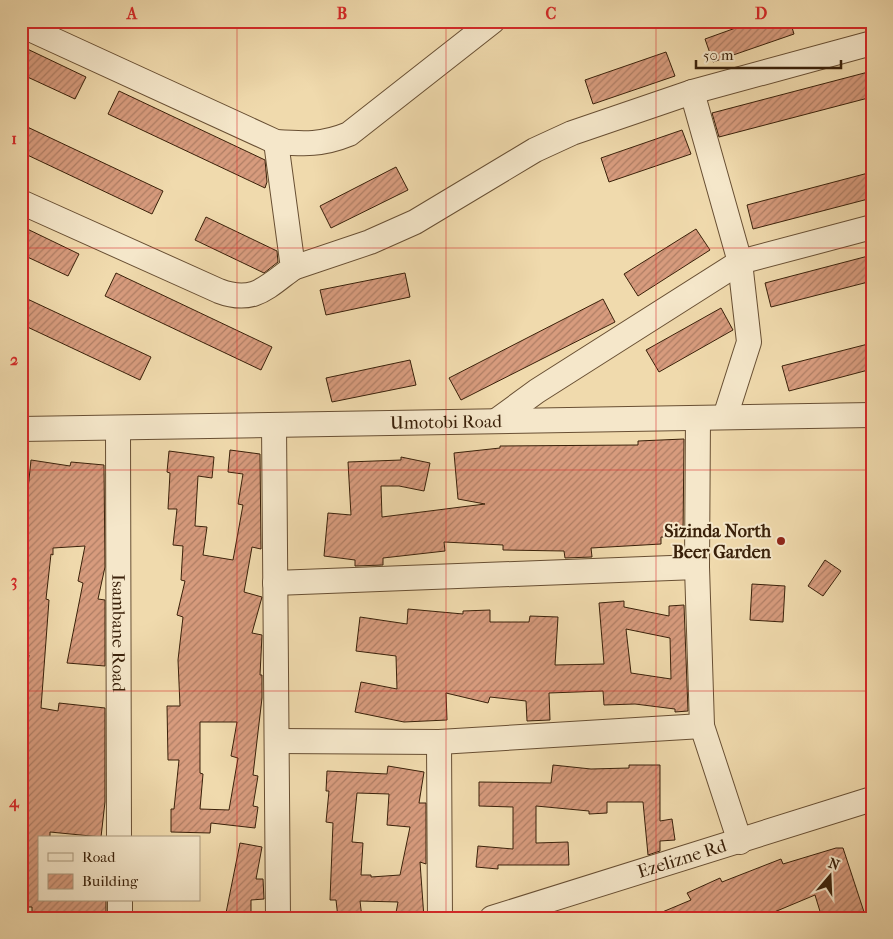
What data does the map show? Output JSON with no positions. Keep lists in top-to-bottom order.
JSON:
{
  "streets": {
    "street": ["Umotobi Road", "Isambane Road", "Ezelizne Rd"]
  },
  "crossings": [
    ["Umotobi Road", "Isambane Road"]
  ],
  "places": ["Sizinda North Beer Garden"],
  "legend": ["Road", "Building"],
  "scale_bar": "50 m",
  "north": "top",
  "grid": {
    "columns": [
      "A",
      "B",
      "C",
      "D"
    ],
    "rows": [
      "1",
      "2",
      "3",
      "4"
    ]
  }
}
